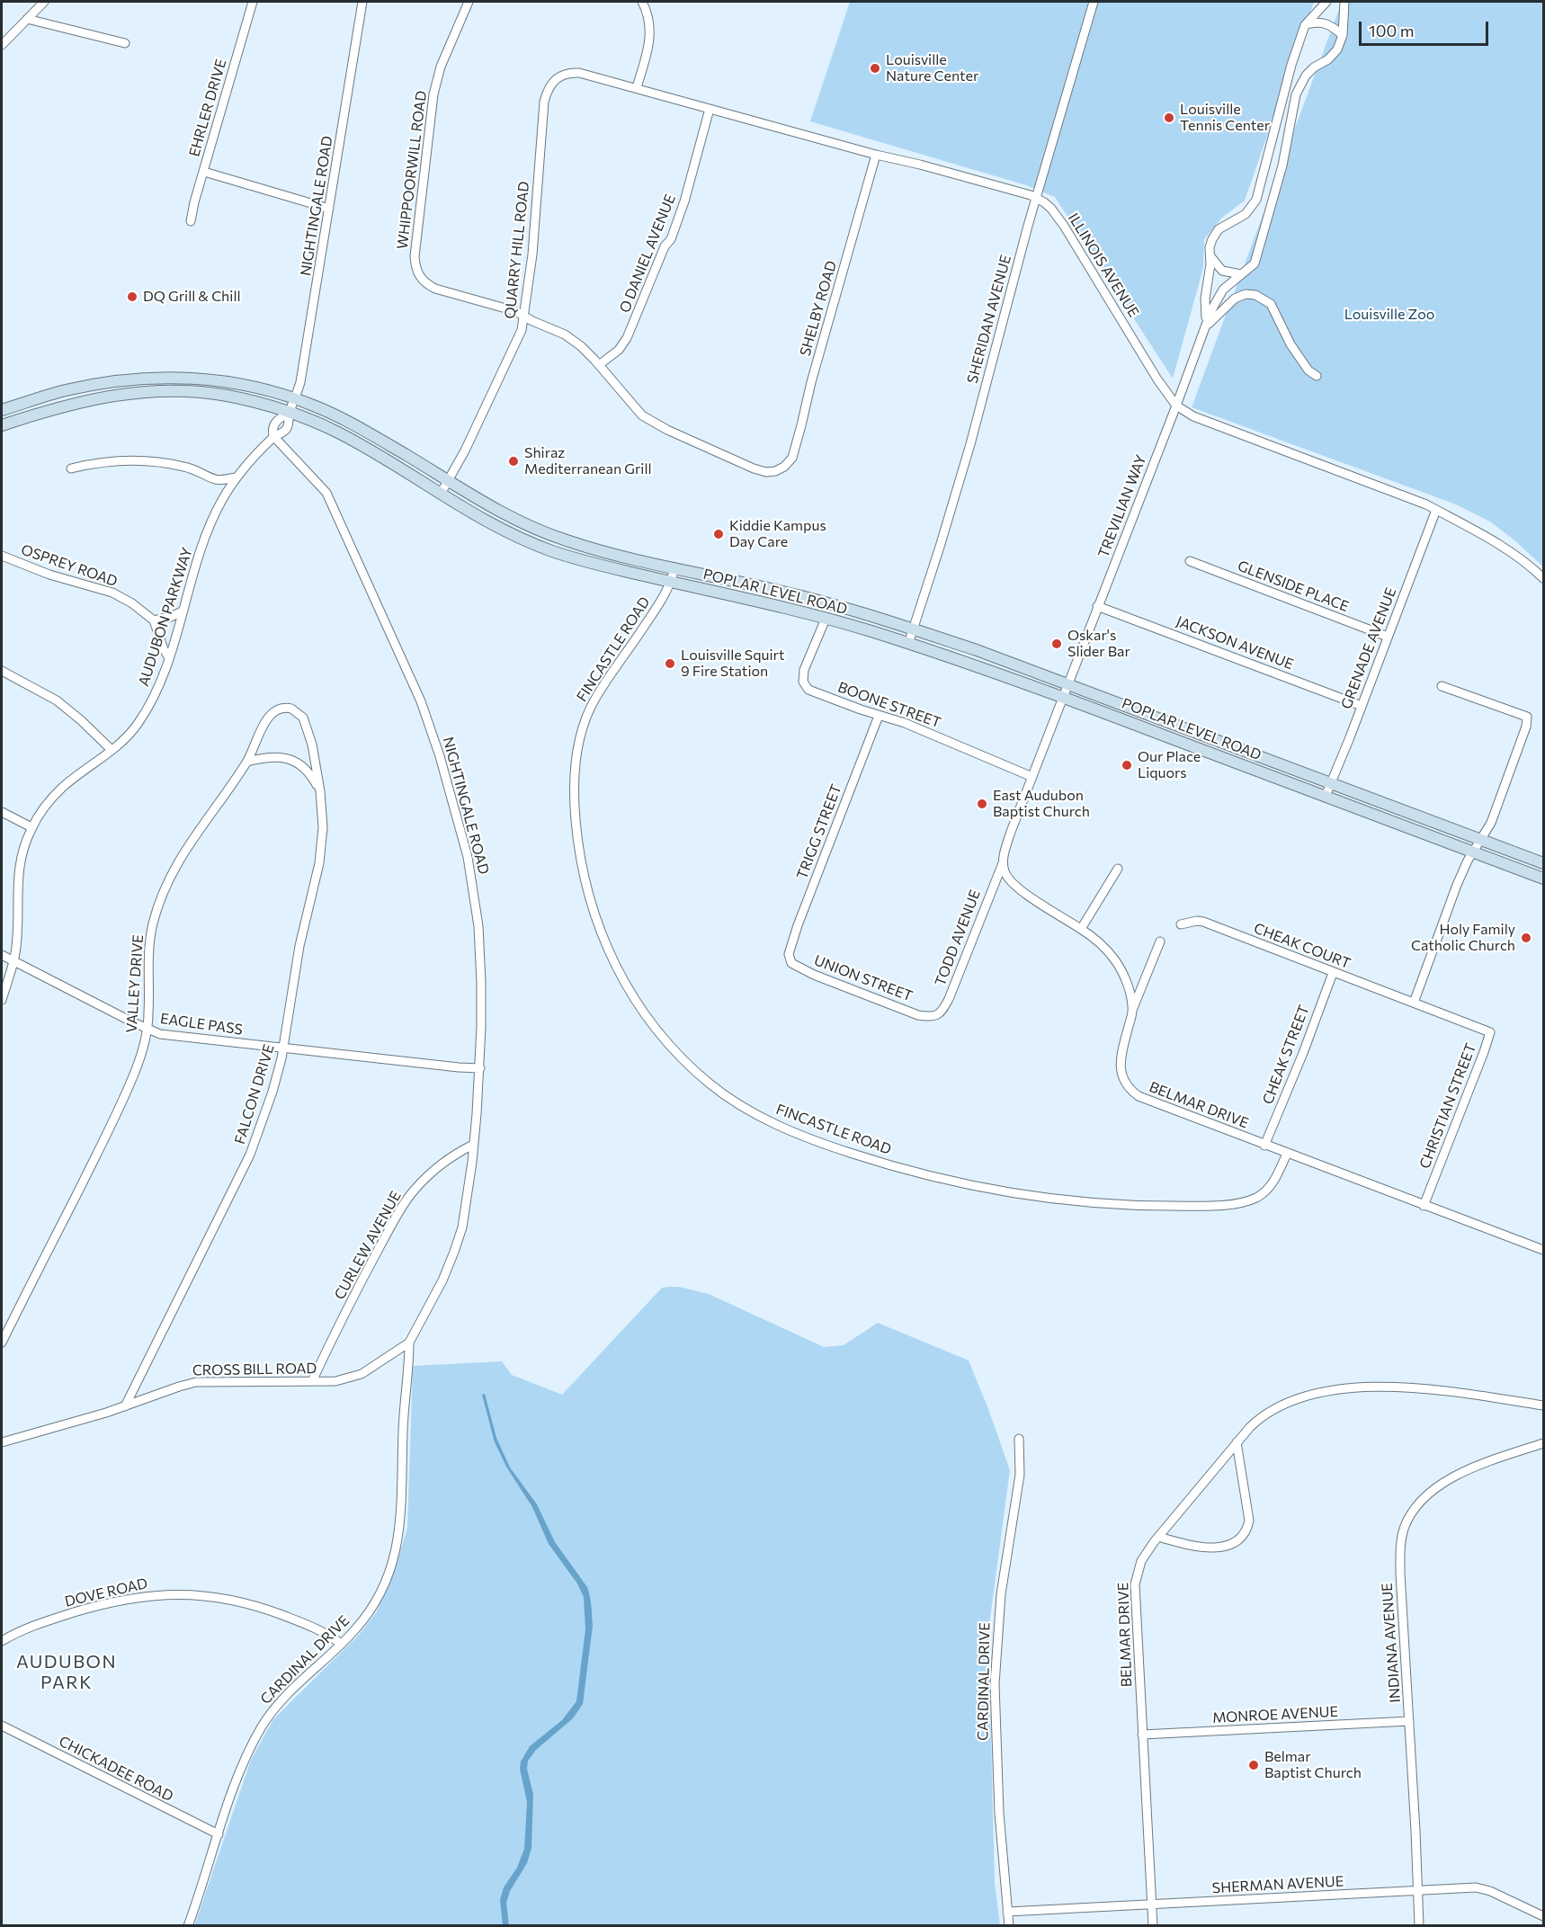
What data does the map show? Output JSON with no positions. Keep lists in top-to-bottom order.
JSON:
{
  "streets": {
    "main road": ["POPLAR LEVEL ROAD"],
    "street": [
      "EHRLER DRIVE",
      "WHIPPOORWILL ROAD",
      "NIGHTINGALE ROAD",
      "QUARRY HILL ROAD",
      "O DANIEL AVENUE",
      "ILLINOIS AVENUE",
      "SHELBY ROAD",
      "SHERIDAN AVENUE",
      "TREVILIAN WAY",
      "OSPREY ROAD",
      "GLENSIDE PLACE",
      "AUDUBON PARKWAY",
      "JACKSON AVENUE",
      "GRENADE AVENUE",
      "FINCASTLE ROAD",
      "BOONE STREET",
      "TRIGG STREET",
      "TODD AVENUE",
      "CHEAK COURT",
      "UNION STREET",
      "VALLEY DRIVE",
      "EAGLE PASS",
      "CHEAK STREET",
      "FALCON DRIVE",
      "BELMAR DRIVE",
      "CHRISTIAN STREET",
      "CURLEW AVENUE",
      "CROSS BILL ROAD",
      "DOVE ROAD",
      "INDIANA AVENUE",
      "CARDINAL DRIVE",
      "MONROE AVENUE",
      "CHICKADEE ROAD",
      "SHERMAN AVENUE"
    ]
  },
  "crossings": [
    ["WHIPPOORWILL ROAD", "QUARRY HILL ROAD"],
    ["WHIPPOORWILL ROAD", "O DANIEL AVENUE"],
    ["WHIPPOORWILL ROAD", "SHELBY ROAD"],
    ["NIGHTINGALE ROAD", "POPLAR LEVEL ROAD"],
    ["NIGHTINGALE ROAD", "AUDUBON PARKWAY"],
    ["NIGHTINGALE ROAD", "EAGLE PASS"],
    ["NIGHTINGALE ROAD", "CURLEW AVENUE"],
    ["NIGHTINGALE ROAD", "CROSS BILL ROAD"],
    ["NIGHTINGALE ROAD", "CARDINAL DRIVE"],
    ["QUARRY HILL ROAD", "ILLINOIS AVENUE"],
    ["QUARRY HILL ROAD", "POPLAR LEVEL ROAD"],
    ["O DANIEL AVENUE", "ILLINOIS AVENUE"],
    ["ILLINOIS AVENUE", "SHELBY ROAD"],
    ["ILLINOIS AVENUE", "SHERIDAN AVENUE"],
    ["ILLINOIS AVENUE", "TREVILIAN WAY"],
    ["ILLINOIS AVENUE", "GRENADE AVENUE"],
    ["SHERIDAN AVENUE", "POPLAR LEVEL ROAD"],
    ["TREVILIAN WAY", "POPLAR LEVEL ROAD"],
    ["TREVILIAN WAY", "JACKSON AVENUE"],
    ["GLENSIDE PLACE", "GRENADE AVENUE"],
    ["POPLAR LEVEL ROAD", "AUDUBON PARKWAY"],
    ["POPLAR LEVEL ROAD", "GRENADE AVENUE"],
    ["POPLAR LEVEL ROAD", "FINCASTLE ROAD"],
    ["POPLAR LEVEL ROAD", "BOONE STREET"],
    ["AUDUBON PARKWAY", "EAGLE PASS"],
    ["JACKSON AVENUE", "GRENADE AVENUE"],
    ["FINCASTLE ROAD", "BELMAR DRIVE"],
    ["BOONE STREET", "TRIGG STREET"],
    ["TRIGG STREET", "UNION STREET"],
    ["TODD AVENUE", "UNION STREET"],
    ["TODD AVENUE", "BELMAR DRIVE"],
    ["CHEAK COURT", "CHEAK STREET"],
    ["CHEAK COURT", "CHRISTIAN STREET"],
    ["VALLEY DRIVE", "EAGLE PASS"],
    ["VALLEY DRIVE", "FALCON DRIVE"],
    ["EAGLE PASS", "FALCON DRIVE"],
    ["CHEAK STREET", "BELMAR DRIVE"],
    ["FALCON DRIVE", "CROSS BILL ROAD"],
    ["BELMAR DRIVE", "CHRISTIAN STREET"],
    ["BELMAR DRIVE", "MONROE AVENUE"],
    ["BELMAR DRIVE", "SHERMAN AVENUE"],
    ["CURLEW AVENUE", "CROSS BILL ROAD"],
    ["CROSS BILL ROAD", "CARDINAL DRIVE"],
    ["DOVE ROAD", "CARDINAL DRIVE"],
    ["INDIANA AVENUE", "MONROE AVENUE"],
    ["INDIANA AVENUE", "SHERMAN AVENUE"],
    ["CARDINAL DRIVE", "CHICKADEE ROAD"],
    ["CARDINAL DRIVE", "SHERMAN AVENUE"]
  ],
  "districts": ["AUDUBON PARK"],
  "parks": ["Louisville Zoo"],
  "places": [
    "Louisville Nature Center",
    "Louisville Tennis Center",
    "DQ Grill & Chill",
    "Shiraz Mediterranean Grill",
    "Kiddie Kampus Day Care",
    "Oskar's Slider Bar",
    "Louisville Squirt 9 Fire Station",
    "Our Place Liquors",
    "East Audubon Baptist Church",
    "Holy Family Catholic Church",
    "Belmar Baptist Church"
  ],
  "scale_bar": "100 m"
}
